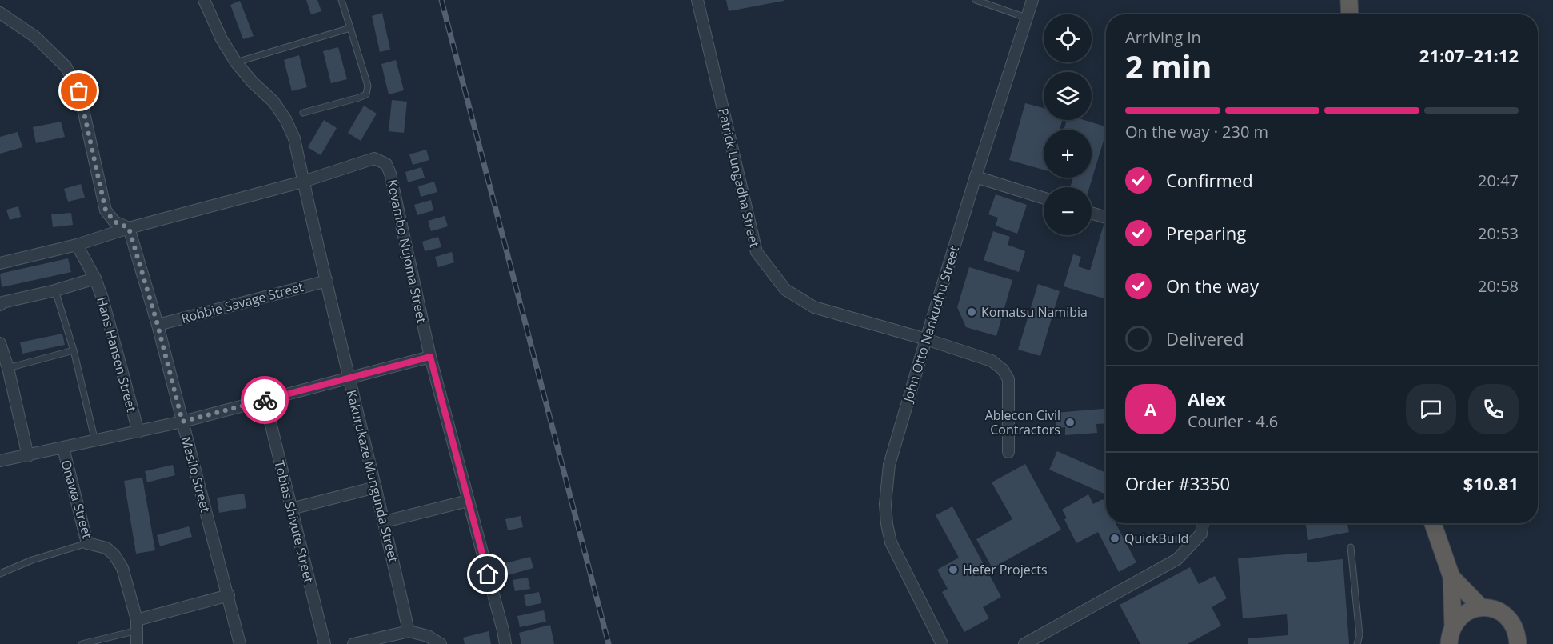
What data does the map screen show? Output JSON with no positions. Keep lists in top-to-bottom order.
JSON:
{
  "streets": {
    "street": [
      "Patrick Lungadha Street",
      "Kovambo Nujoma Street",
      "Robbie Savage Street",
      "John Otto Nankudhu Street",
      "Hans Hansen Street",
      "Masilo Street",
      "Kakurukaze Mungunda Street",
      "Onawa Street",
      "Tobias Shivute Street"
    ]
  },
  "crossings": [
    ["Patrick Lungadha Street", "John Otto Nankudhu Street"],
    ["Kovambo Nujoma Street", "Hans Hansen Street"],
    ["Kovambo Nujoma Street", "Masilo Street"],
    ["Kovambo Nujoma Street", "Kakurukaze Mungunda Street"],
    ["Robbie Savage Street", "Masilo Street"],
    ["Robbie Savage Street", "Kakurukaze Mungunda Street"]
  ],
  "places": [
    "Komatsu Namibia",
    "Ablecon Civil Contractors",
    "QuickBuild",
    "Hefer Projects"
  ],
  "page": {
    "map_buttons": ["+", "−"],
    "heading": ["2 min", "Arriving in", "21:07–21:12"],
    "panel": [
      "Alex",
      "Courier · 4.6",
      "Order #3350",
      "$10.81"
    ],
    "bar": "On the way · 230 m",
    "list": [
      ["Confirmed", "20:47"],
      ["Preparing", "20:53"],
      ["On the way", "20:58"],
      "Delivered"
    ],
    "round": "A"
  }
}
